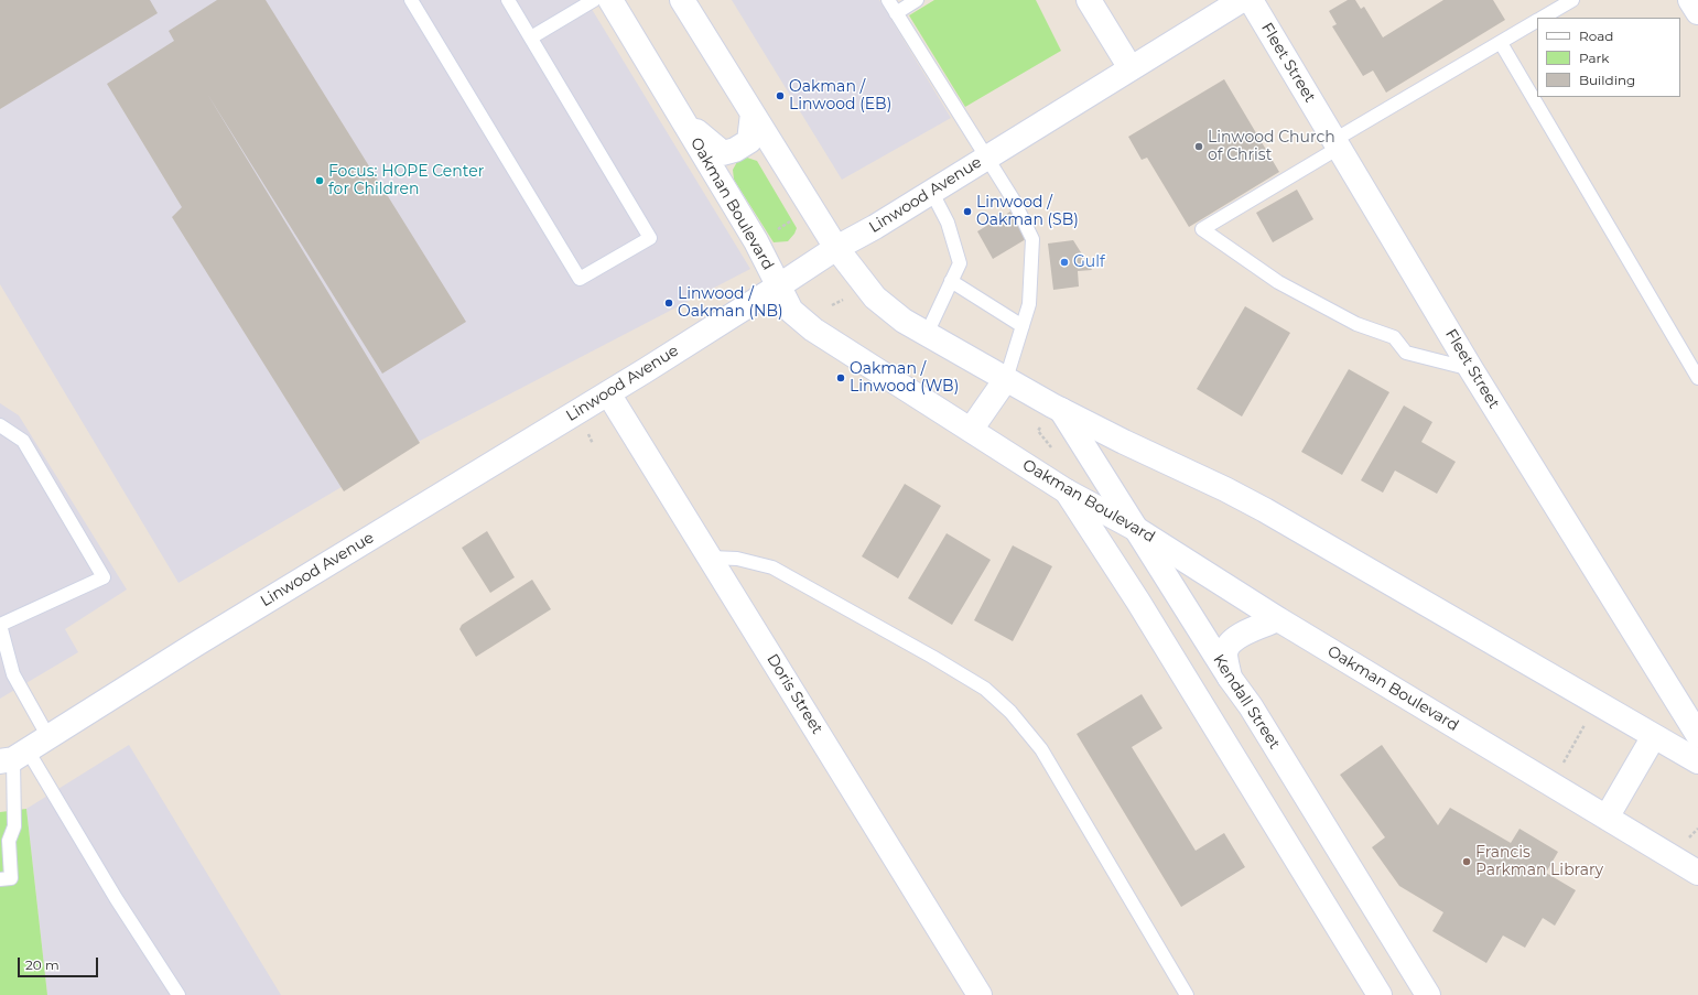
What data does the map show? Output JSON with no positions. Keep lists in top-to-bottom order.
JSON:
{
  "streets": {
    "street": [
      "Fleet Street",
      "Linwood Avenue",
      "Oakman Boulevard",
      "Doris Street",
      "Kendall Street"
    ]
  },
  "crossings": [
    ["Linwood Avenue", "Oakman Boulevard"],
    ["Linwood Avenue", "Doris Street"],
    ["Oakman Boulevard", "Kendall Street"]
  ],
  "places": [
    "Oakman / Linwood (EB)",
    "Linwood Church of Christ",
    "Focus: HOPE Center for Children",
    "Linwood / Oakman (SB)",
    "Gulf",
    "Linwood / Oakman (NB)",
    "Oakman / Linwood (WB)",
    "Francis Parkman Library"
  ],
  "legend": ["Road", "Park", "Building"],
  "scale_bar": "20 m"
}
